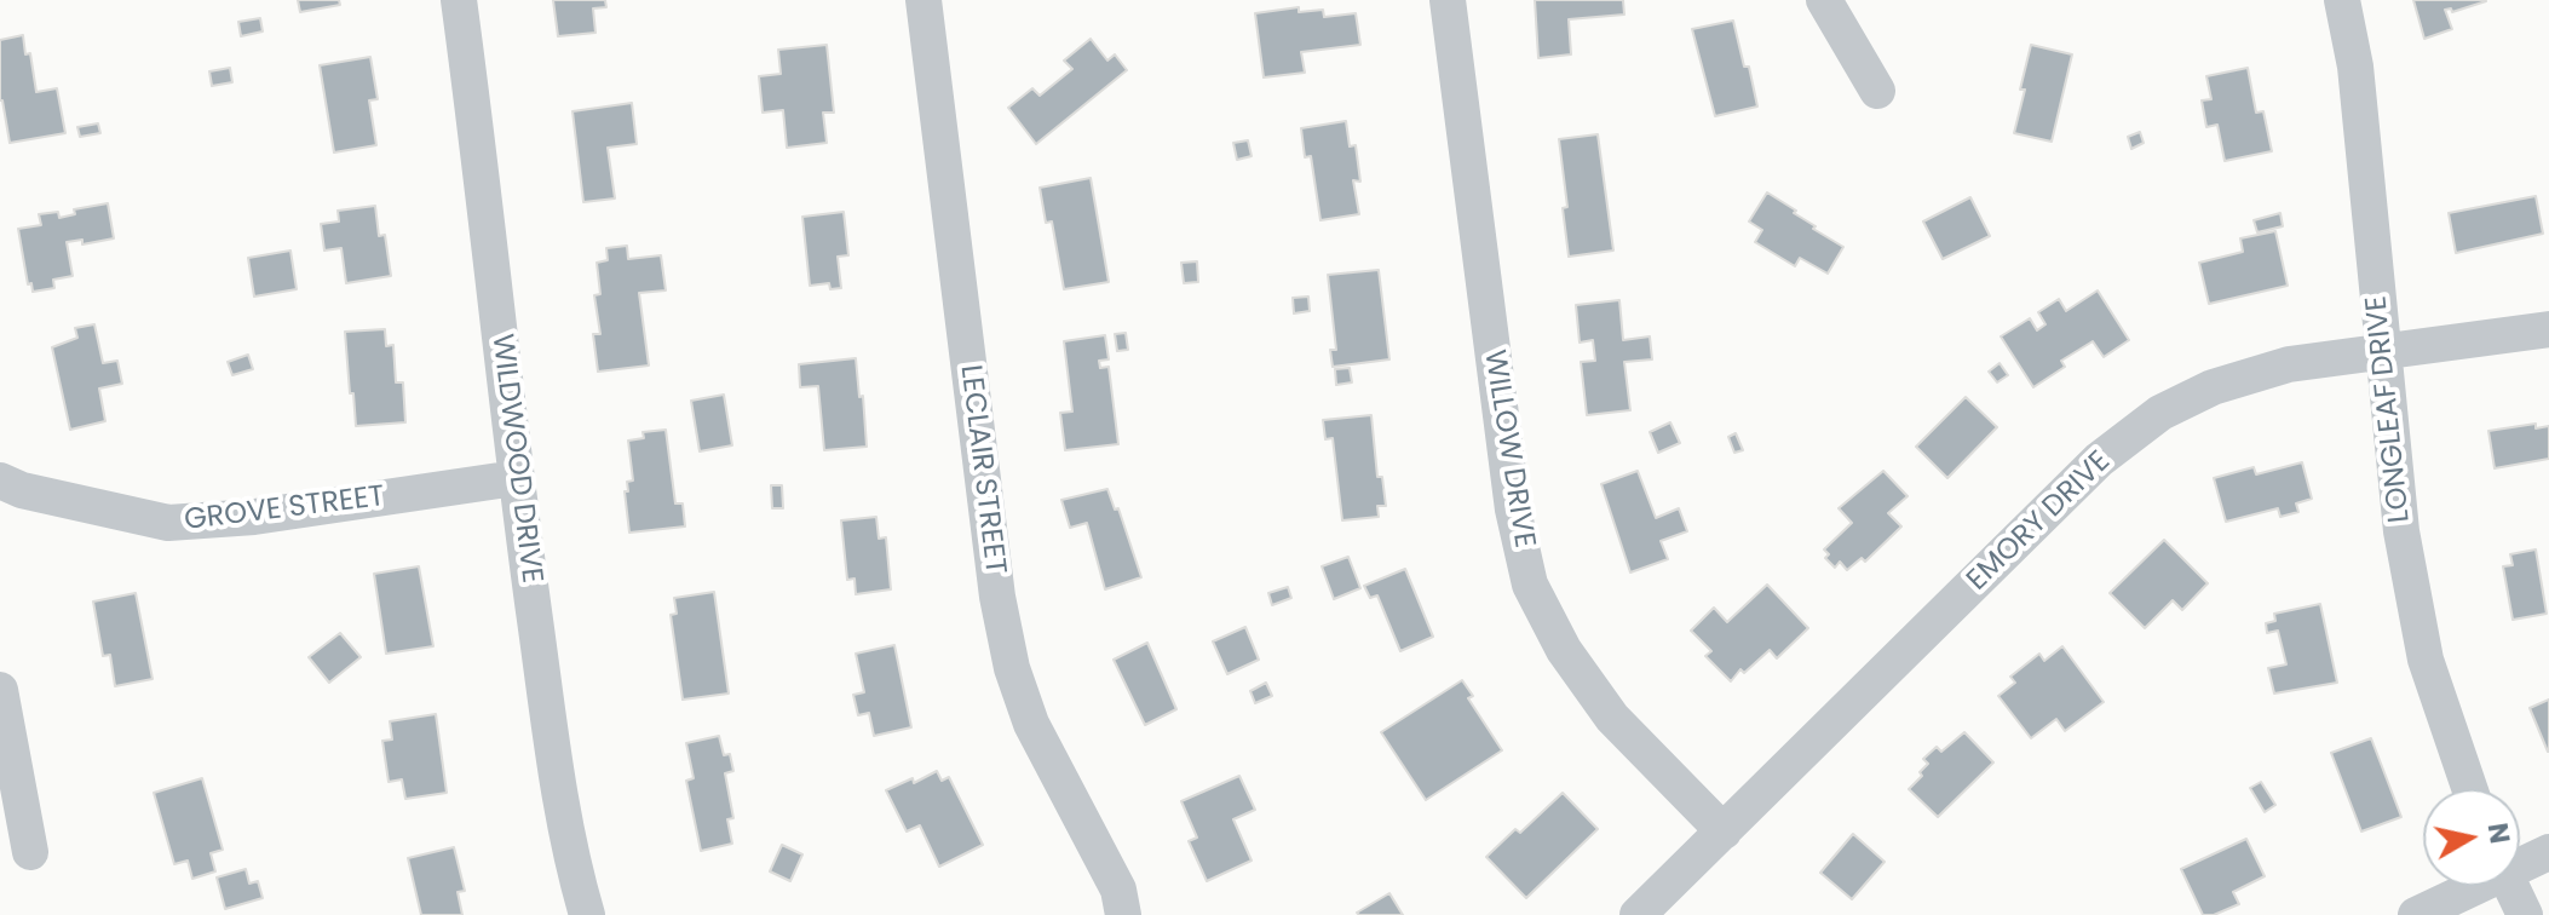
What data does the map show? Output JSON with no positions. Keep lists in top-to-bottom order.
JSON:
{
  "streets": {
    "street": [
      "LONGLEAF DRIVE",
      "WILLOW DRIVE",
      "WILDWOOD DRIVE",
      "LECLAIR STREET",
      "GROVE STREET",
      "EMORY DRIVE"
    ]
  },
  "crossings": [
    ["LONGLEAF DRIVE", "EMORY DRIVE"],
    ["WILLOW DRIVE", "EMORY DRIVE"],
    ["WILDWOOD DRIVE", "GROVE STREET"]
  ],
  "north": "right"
}
